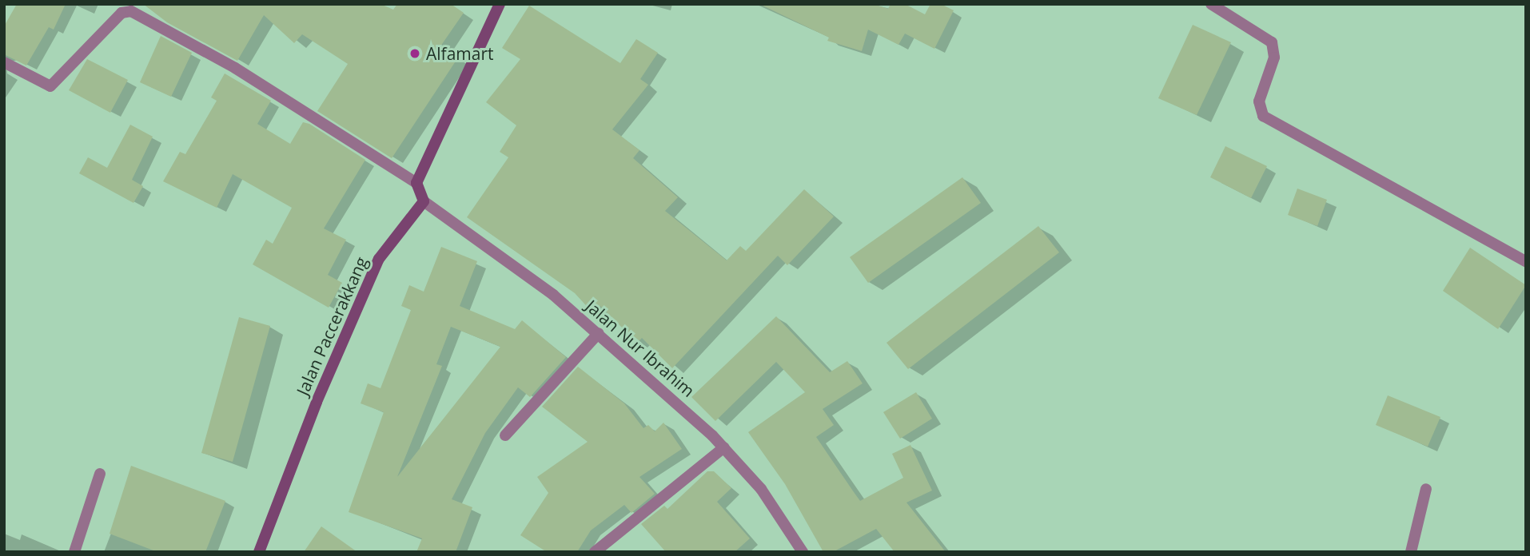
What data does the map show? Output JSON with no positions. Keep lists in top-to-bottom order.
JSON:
{
  "streets": {
    "main road": ["Jalan Paccerakkang"],
    "street": ["Jalan Nur Ibrahim"]
  },
  "crossings": [
    ["Jalan Paccerakkang", "Jalan Nur Ibrahim"]
  ],
  "places": ["Alfamart"]
}
